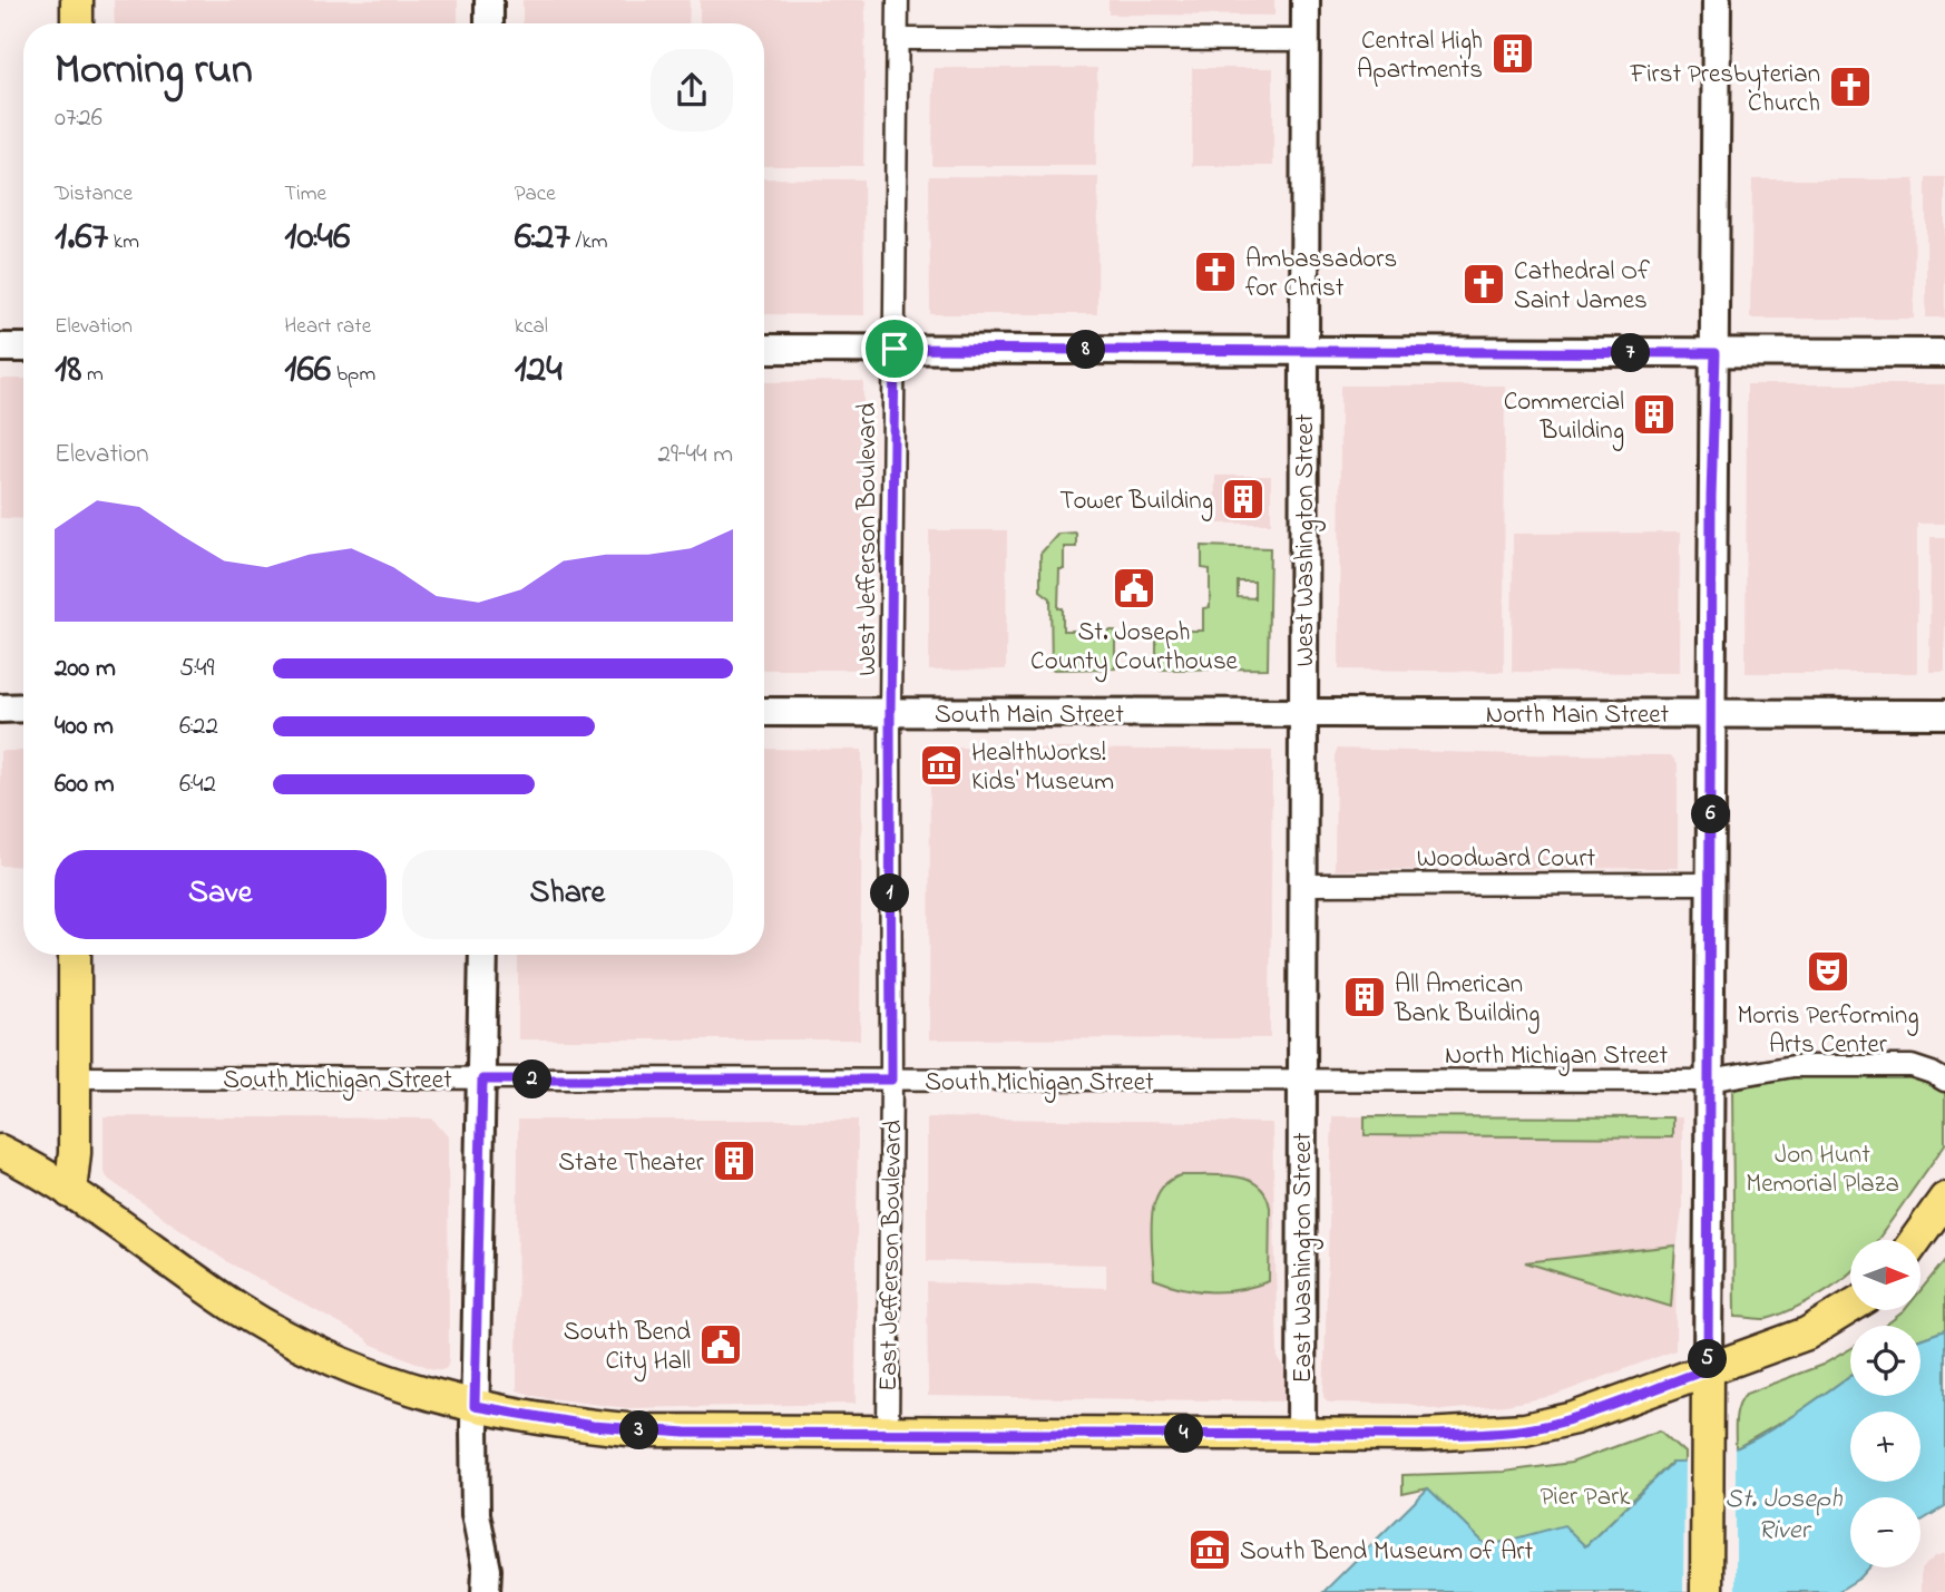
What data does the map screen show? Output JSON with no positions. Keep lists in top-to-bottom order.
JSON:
{
  "streets": {
    "street": [
      "West Jefferson Boulevard",
      "West Washington Street",
      "South Main Street",
      "North Main Street",
      "Woodward Court",
      "North Michigan Street",
      "South Michigan Street",
      "East Jefferson Boulevard",
      "East Washington Street"
    ]
  },
  "crossings": [
    ["West Jefferson Boulevard", "South Main Street"],
    ["West Jefferson Boulevard", "South Michigan Street"],
    ["West Jefferson Boulevard", "East Jefferson Boulevard"],
    ["West Washington Street", "South Main Street"],
    ["West Washington Street", "North Main Street"],
    ["West Washington Street", "Woodward Court"],
    ["West Washington Street", "North Michigan Street"],
    ["West Washington Street", "South Michigan Street"],
    ["West Washington Street", "East Washington Street"],
    ["South Main Street", "North Main Street"],
    ["North Michigan Street", "South Michigan Street"],
    ["North Michigan Street", "East Washington Street"],
    ["South Michigan Street", "East Jefferson Boulevard"],
    ["South Michigan Street", "East Washington Street"]
  ],
  "water": ["St. Joseph River"],
  "parks": ["Jon Hunt Memorial Plaza", "Pier Park"],
  "places": {
    "building": [
      "Central High Apartments",
      "Commercial Building",
      "Tower Building",
      "All American Bank Building",
      "State Theater"
    ],
    "church": ["First Presbyterian Church", "Ambassadors for Christ", "Cathedral Of Saint James"],
    "public building": ["St. Joseph County Courthouse", "South Bend City Hall"],
    "museum": ["HealthWorks! Kids' Museum", "South Bend Museum of Art"],
    "theatre": ["Morris Performing Arts Center"]
  },
  "north": "right",
  "page": {
    "heading": ["Morning run", "07:26"],
    "stats": [
      ["Distance", "1.67 km"],
      ["Time", "10:46"],
      ["Pace", "6:27 /km"],
      ["Elevation", "18 m"],
      ["Heart rate", "166 bpm"],
      ["kcal", "124"]
    ],
    "pins": [
      "8",
      "7",
      "6",
      "1",
      "2",
      "5",
      "3",
      "4"
    ],
    "chart": ["Elevation", "29–44 m"],
    "list": [
      {
        "name": "200 m",
        "note": "5:49"
      },
      {
        "name": "400 m",
        "note": "6:22"
      },
      {
        "name": "600 m",
        "note": "6:42"
      }
    ],
    "buttons": ["Save", "Share"],
    "map_buttons": ["+", "−"]
  }
}
